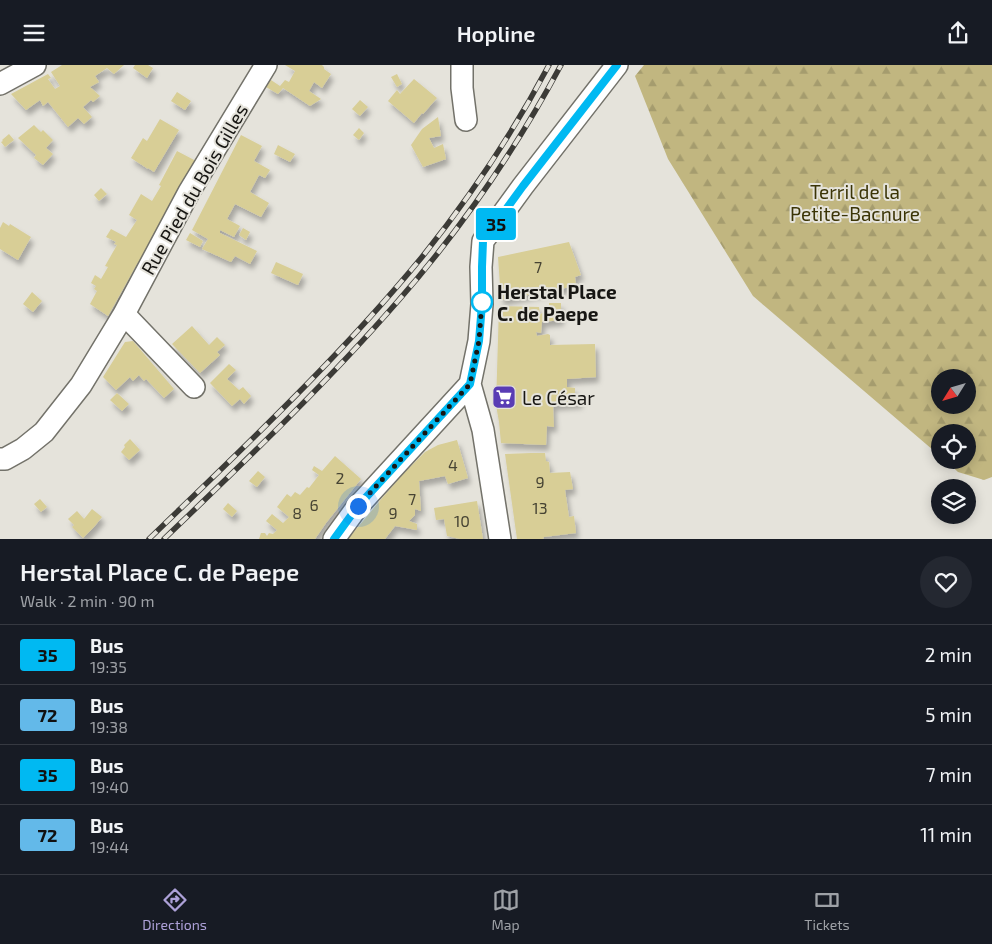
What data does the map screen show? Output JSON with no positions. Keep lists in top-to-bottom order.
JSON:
{
  "streets": {
    "street": ["Rue Pied du Bois Gilles"]
  },
  "parks": ["Terril de la Petite-Bacnure"],
  "places": {
    "other": ["Herstal Place C. de Paepe"],
    "supermarket": ["Le César"]
  },
  "lines": ["bus line 35"],
  "house_numbers": [
    "7",
    "4",
    "2",
    "9",
    "7",
    "6",
    "13",
    "8",
    "9",
    "10"
  ],
  "north": "bottom left",
  "page": {
    "header": "Hopline",
    "on_map": "35",
    "heading": ["Herstal Place C. de Paepe", "Walk · 2 min · 90 m"],
    "list": [
      {
        "mark": "35",
        "name": "Bus",
        "note": "19:35",
        "value": "2 min"
      },
      {
        "mark": "72",
        "name": "Bus",
        "note": "19:38",
        "value": "5 min"
      },
      {
        "mark": "35",
        "name": "Bus",
        "note": "19:40",
        "value": "7 min"
      },
      {
        "mark": "72",
        "name": "Bus",
        "note": "19:44",
        "value": "11 min"
      }
    ],
    "tabs": ["Directions", "Map", "Tickets"]
  }
}
